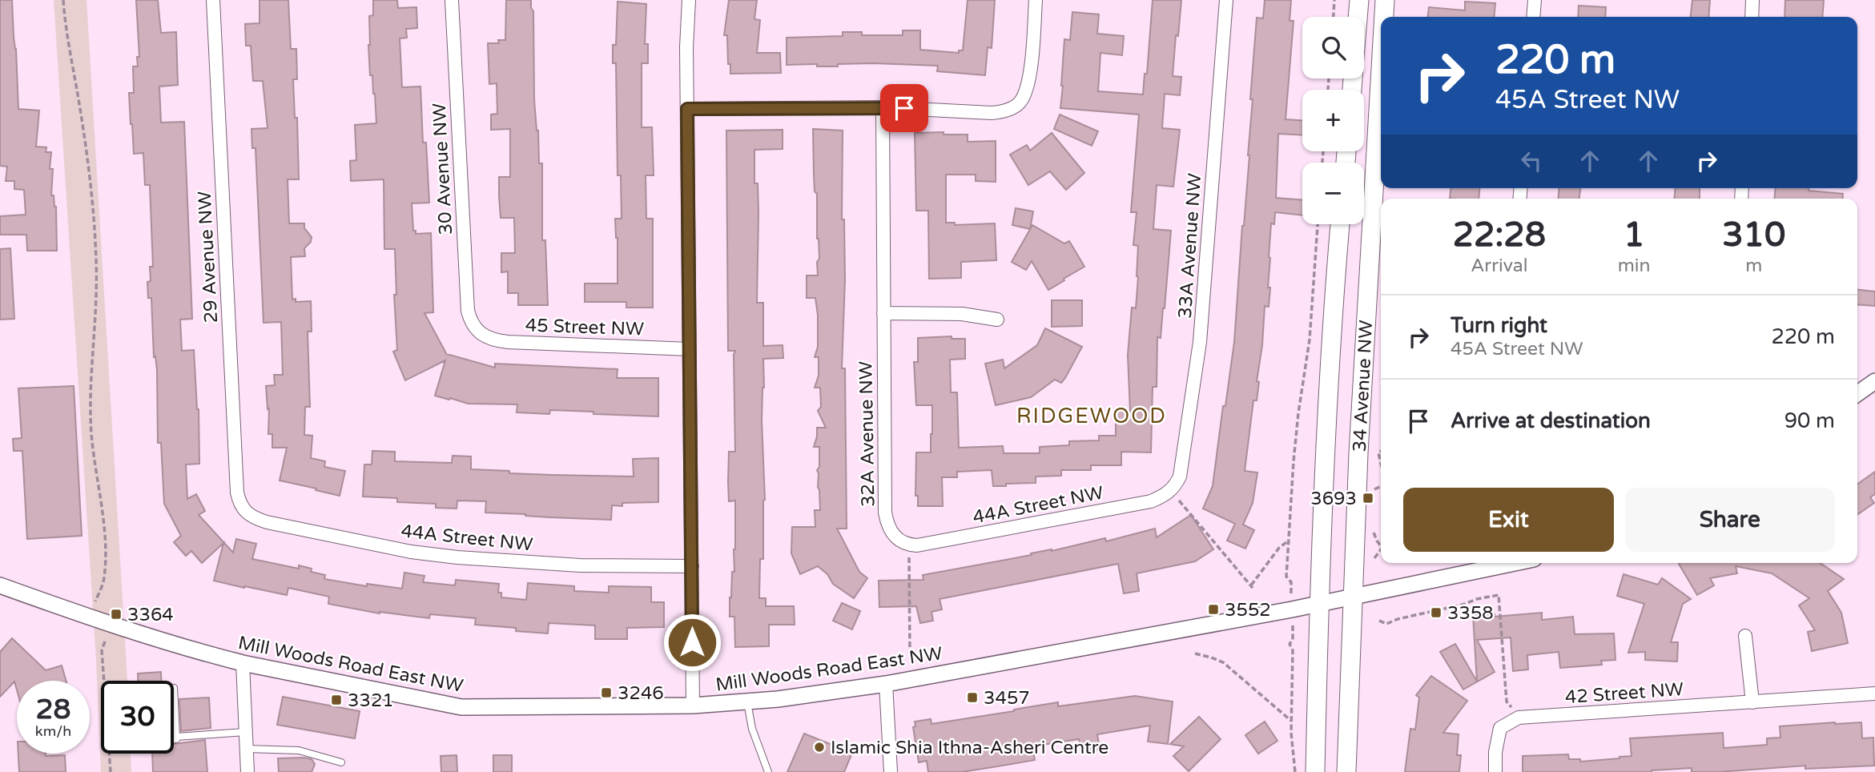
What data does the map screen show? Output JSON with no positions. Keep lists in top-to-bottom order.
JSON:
{
  "streets": {
    "main road": ["34 Avenue NW"],
    "street": [
      "30 Avenue NW",
      "33A Avenue NW",
      "29 Avenue NW",
      "45 Street NW",
      "32A Avenue NW",
      "44A Street NW",
      "Mill Woods Road East NW",
      "42 Street NW"
    ]
  },
  "crossings": [
    ["30 Avenue NW", "45 Street NW"],
    ["33A Avenue NW", "44A Street NW"],
    ["29 Avenue NW", "44A Street NW"],
    ["34 Avenue NW", "Mill Woods Road East NW"],
    ["32A Avenue NW", "44A Street NW"]
  ],
  "districts": ["RIDGEWOOD"],
  "places": {
    "transit": [
      "3693",
      "3552",
      "3358",
      "3364",
      "3246",
      "3457",
      "3321"
    ],
    "other": ["Islamic Shia Ithna-Asheri Centre"]
  },
  "page": {
    "map_buttons": ["+", "−"],
    "turn": ["220 m", "45A Street NW"],
    "eta": [
      "22:28",
      "Arrival",
      "1",
      "min",
      "310",
      "m"
    ],
    "list": [
      {
        "name": "Turn right",
        "note": "45A Street NW",
        "value": "220 m"
      },
      {
        "name": "Arrive at destination",
        "value": "90 m"
      }
    ],
    "buttons": ["Exit", "Share"],
    "speed": "28 km/h",
    "limit": "30"
  }
}
